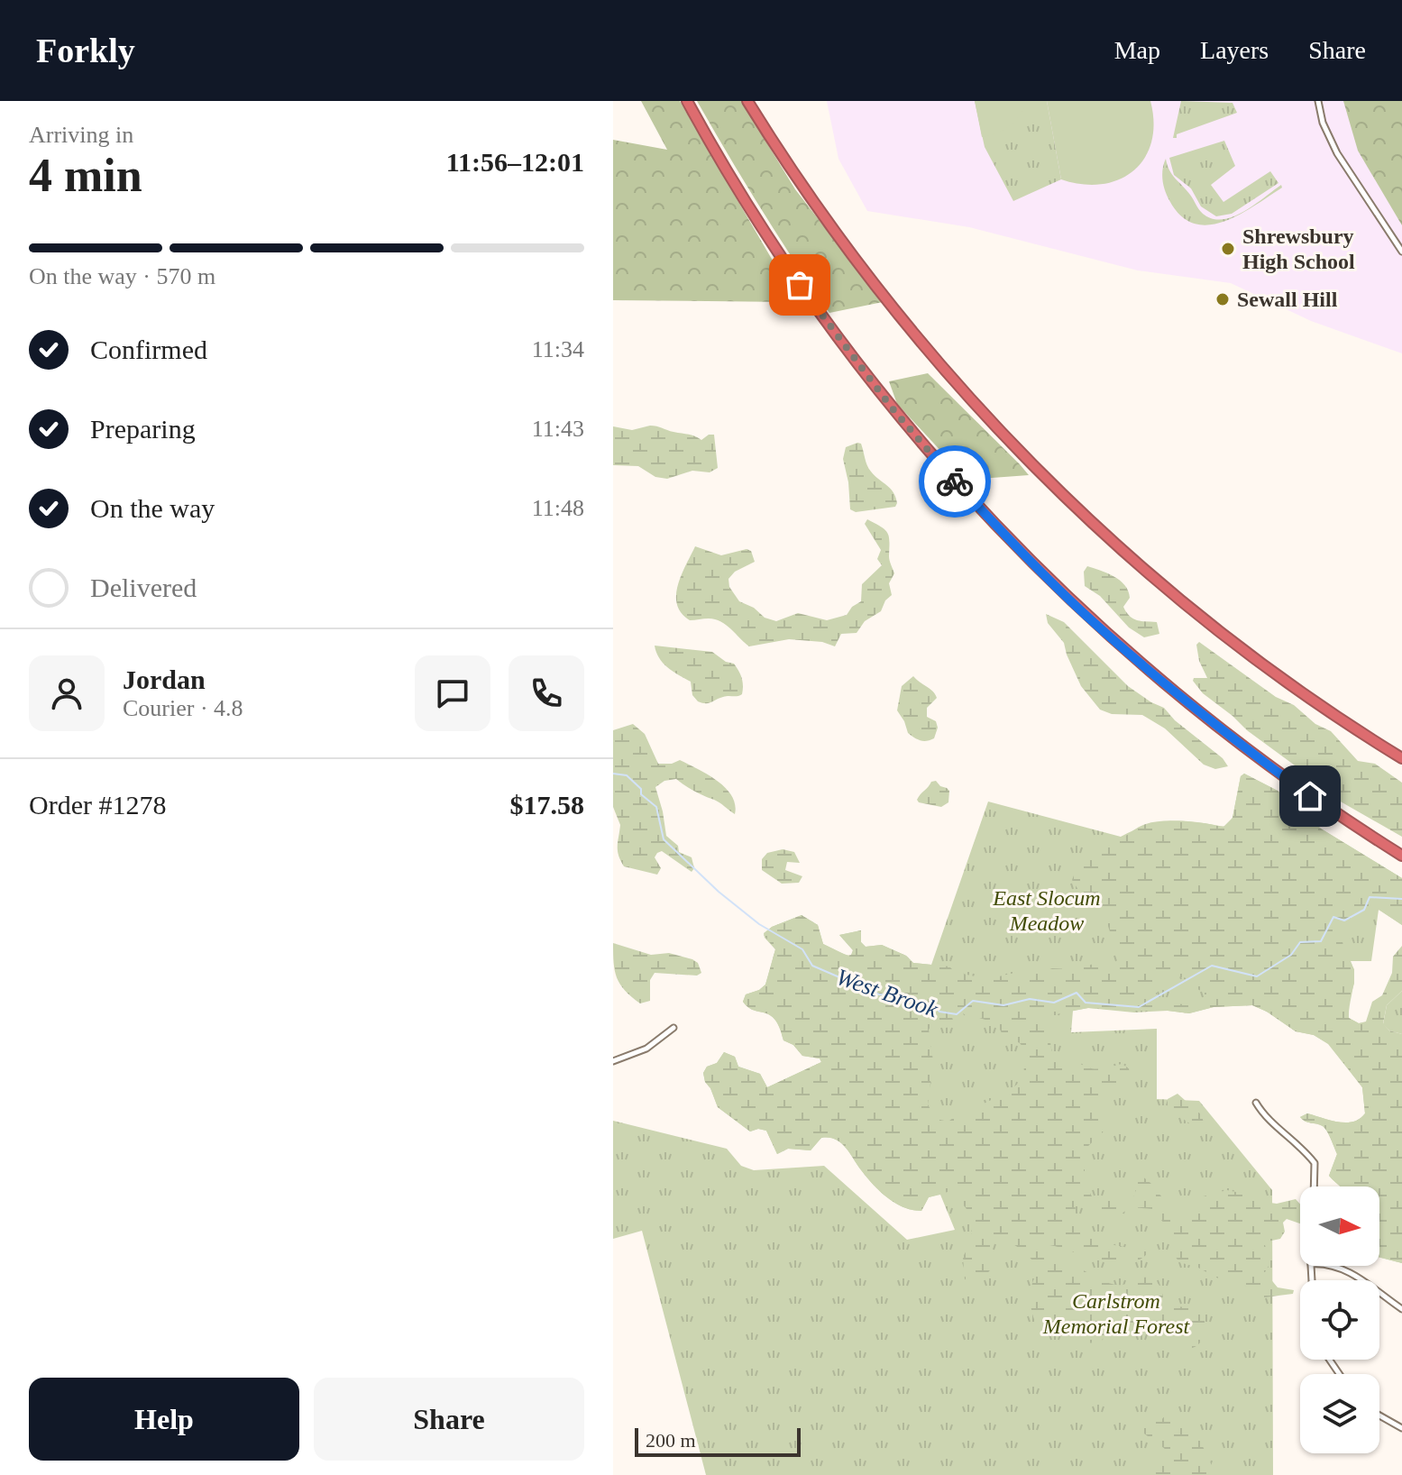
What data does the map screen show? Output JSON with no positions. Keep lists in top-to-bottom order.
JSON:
{
  "water": ["West Brook"],
  "parks": ["East Slocum Meadow", "Carlstrom Memorial Forest"],
  "places": ["Shrewsbury High School", "Sewall Hill"],
  "scale_bar": "200 m",
  "north": "right",
  "page": {
    "header": "Forkly",
    "nav": ["Map", "Layers", "Share"],
    "heading": ["4 min", "Arriving in", "11:56–12:01"],
    "panel": [
      "Jordan",
      "Courier · 4.8",
      "Order #1278",
      "$17.58"
    ],
    "bar": "On the way · 570 m",
    "list": [
      ["Confirmed", "11:34"],
      ["Preparing", "11:43"],
      ["On the way", "11:48"],
      "Delivered"
    ],
    "buttons": ["Help", "Share"],
    "scale": "200 m"
  }
}
